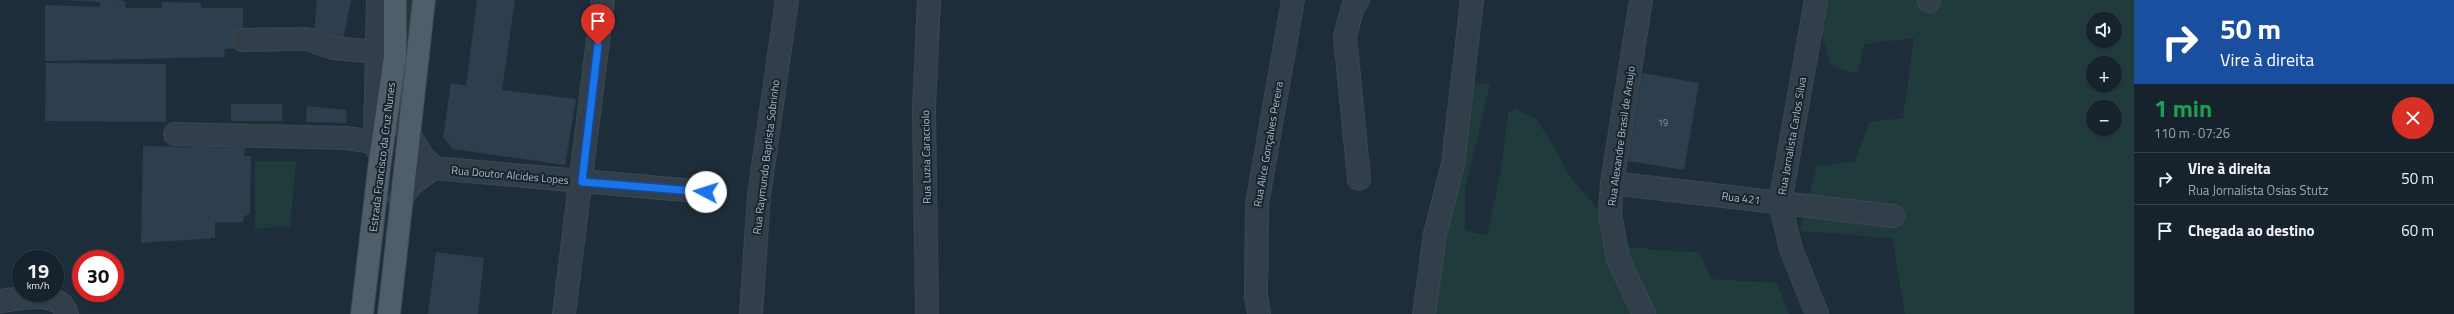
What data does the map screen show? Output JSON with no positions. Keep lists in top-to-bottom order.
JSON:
{
  "streets": {
    "main road": ["Estrada Francisco da Cruz Nunes"],
    "street": [
      "Rua Alexandre Brasil de Araujo",
      "Rua Jornalista Carlos Silva",
      "Rua Alice Gonçalves Pereira",
      "Rua Raymundo Baptista Sobrinho",
      "Rua Luzia Caracciolo",
      "Rua Doutor Alcides Lopes",
      "Rua 421"
    ]
  },
  "crossings": [
    ["Rua Alexandre Brasil de Araujo", "Rua 421"],
    ["Rua Jornalista Carlos Silva", "Rua 421"]
  ],
  "house_numbers": ["19"],
  "page": {
    "turn": ["50 m", "Vire à direita"],
    "map_buttons": ["+", "−"],
    "heading": ["1 min", "110 m · 07:26"],
    "list": [
      {
        "name": "Vire à direita",
        "note": "Rua Jornalista Osias Stutz",
        "value": "50 m"
      },
      {
        "name": "Chegada ao destino",
        "value": "60 m"
      }
    ],
    "speed": "19 km/h",
    "limit": "30"
  }
}
